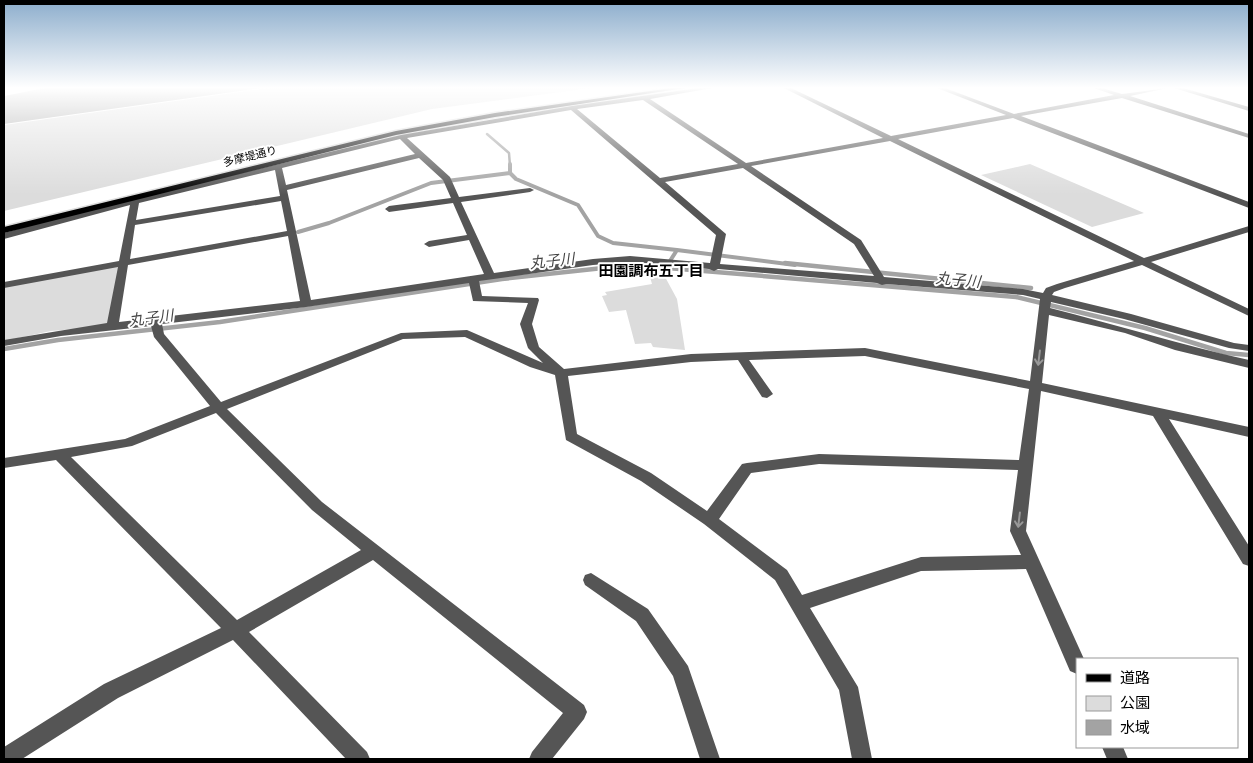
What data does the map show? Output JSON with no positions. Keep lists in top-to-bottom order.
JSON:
{
  "streets": {
    "main road": ["多摩堤通り"]
  },
  "districts": ["田園調布五丁目"],
  "water": ["丸子川"],
  "legend": ["道路", "公園", "水域"]
}
